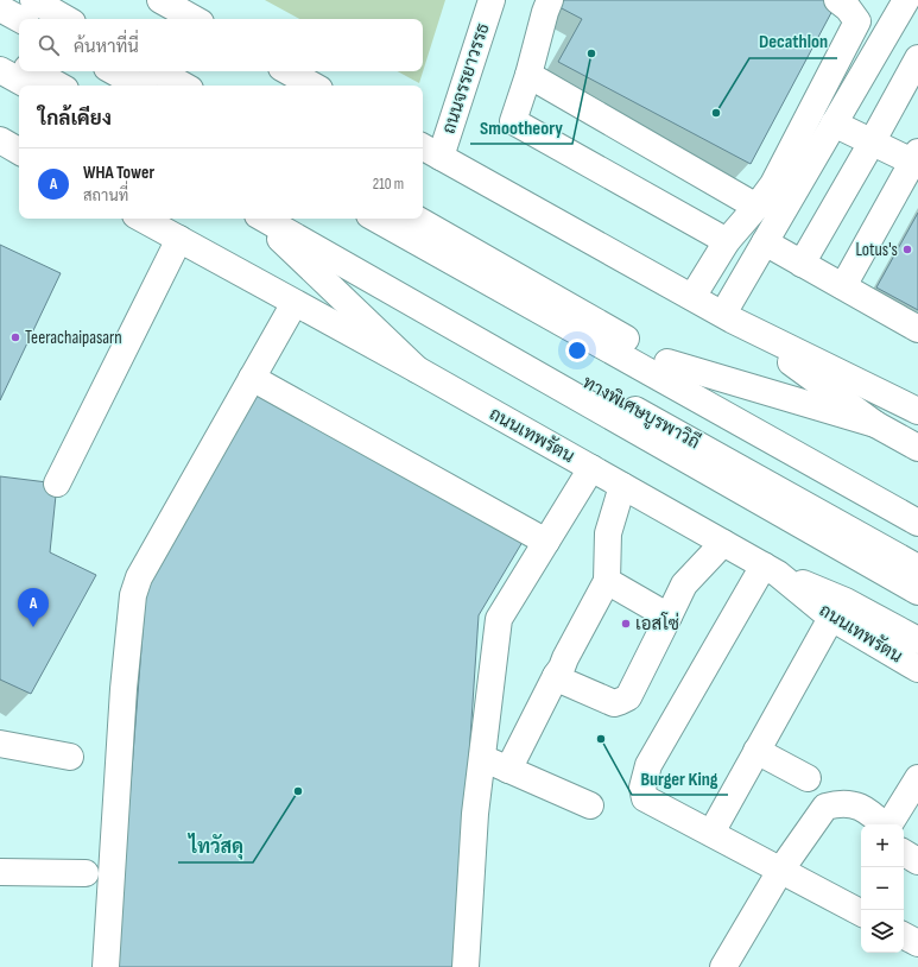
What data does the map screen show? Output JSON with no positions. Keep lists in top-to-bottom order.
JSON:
{
  "streets": {
    "main road": ["ถนนจรรยาวรรธ", "ทางพิเศษบูรพาวิถี", "ถนนเทพรัตน"]
  },
  "places": [
    "Smootheory",
    "Decathlon",
    "Lotus's",
    "Teerachaipasarn",
    "เอสโซ่",
    "Burger King",
    "ไทวัสดุ"
  ],
  "page": {
    "search": "ค้นหาที่นี่",
    "heading": "ใกล้เคียง",
    "list": [
      {
        "mark": "A",
        "name": "WHA Tower",
        "note": "สถานที่",
        "value": "210 m"
      }
    ],
    "pins": "A",
    "map_buttons": ["+", "−"]
  }
}
